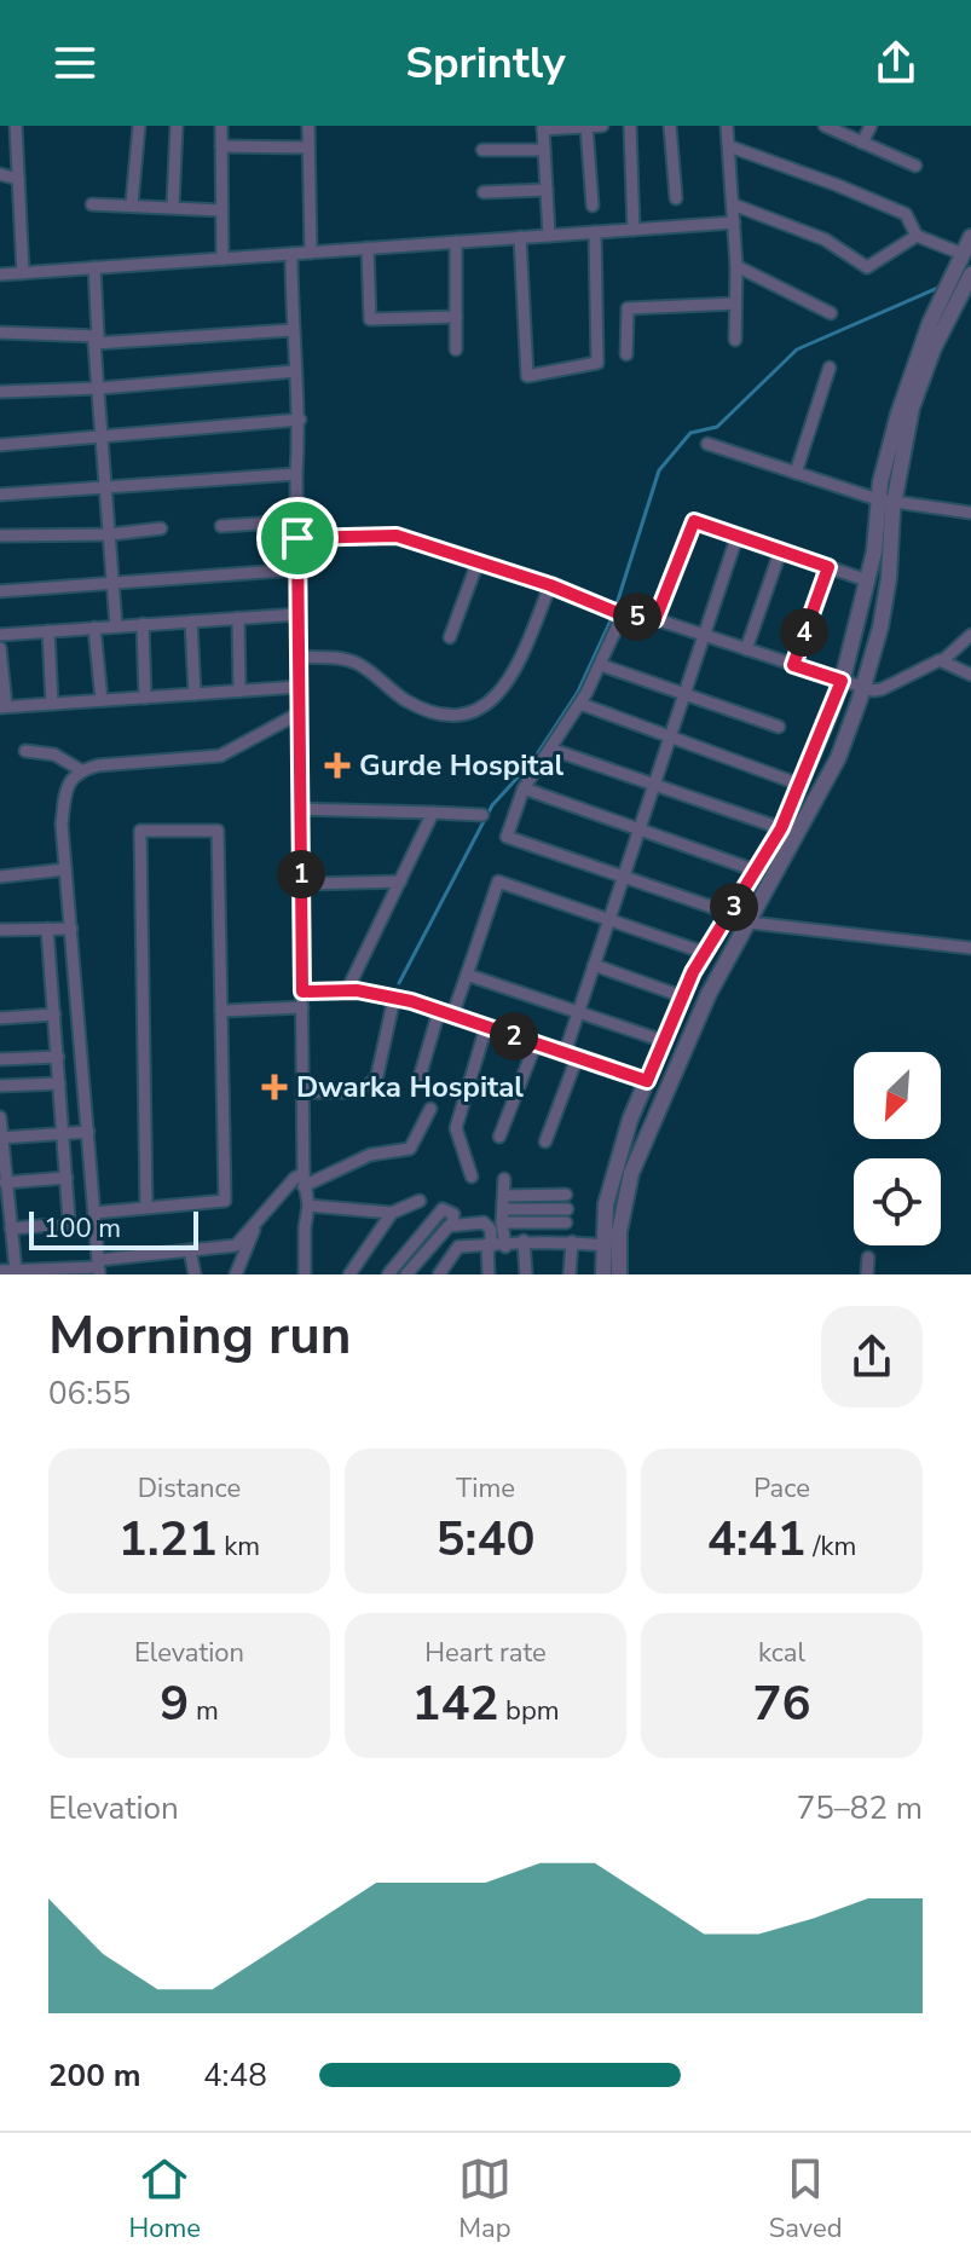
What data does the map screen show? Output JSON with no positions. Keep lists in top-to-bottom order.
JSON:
{
  "places": {
    "health": ["Gurde Hospital", "Dwarka Hospital"]
  },
  "scale_bar": "100 m",
  "north": "bottom left",
  "page": {
    "header": "Sprintly",
    "pins": [
      "5",
      "4",
      "1",
      "3",
      "2"
    ],
    "scale": "100 m",
    "heading": ["Morning run", "06:55"],
    "stats": [
      ["Distance", "1.21 km"],
      ["Time", "5:40"],
      ["Pace", "4:41 /km"],
      ["Elevation", "9 m"],
      ["Heart rate", "142 bpm"],
      ["kcal", "76"]
    ],
    "chart": ["Elevation", "75–82 m"],
    "list": [
      {
        "name": "200 m",
        "note": "4:48"
      }
    ],
    "tabs": ["Home", "Map", "Saved"]
  }
}
